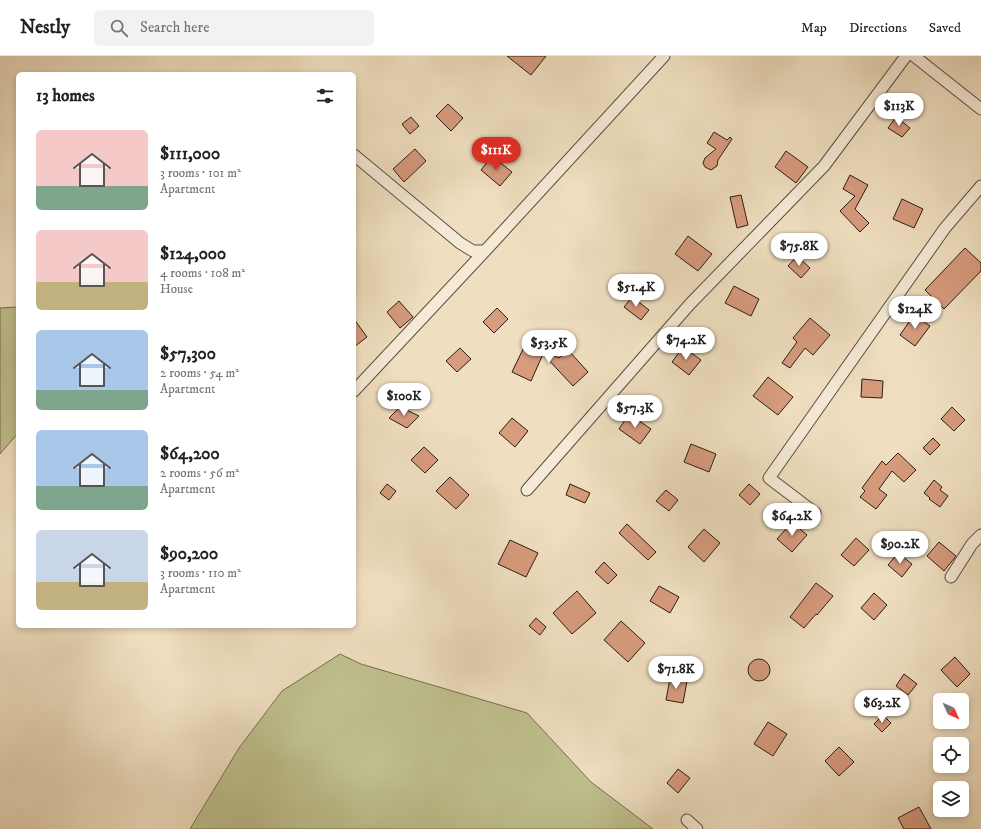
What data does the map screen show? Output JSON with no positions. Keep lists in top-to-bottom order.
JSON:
{
  "north": "bottom right",
  "page": {
    "header": "Nestly",
    "search": "Search here",
    "nav": ["Map", "Directions", "Saved"],
    "heading": "13 homes",
    "price": [
      "$113K",
      "$111K",
      "$75.8K",
      "$51.4K",
      "$124K",
      "$74.2K",
      "$53.5K",
      "$100K",
      "$57.3K",
      "$64.2K",
      "$90.2K",
      "$71.8K",
      "$63.2K"
    ],
    "list": [
      {
        "name": "$111,000",
        "note": "3 rooms · 101 m² · Apartment"
      },
      {
        "name": "$124,000",
        "note": "4 rooms · 108 m² · House"
      },
      {
        "name": "$57,300",
        "note": "2 rooms · 54 m² · Apartment"
      },
      {
        "name": "$64,200",
        "note": "2 rooms · 56 m² · Apartment"
      },
      {
        "name": "$90,200",
        "note": "3 rooms · 110 m² · Apartment"
      }
    ]
  }
}
